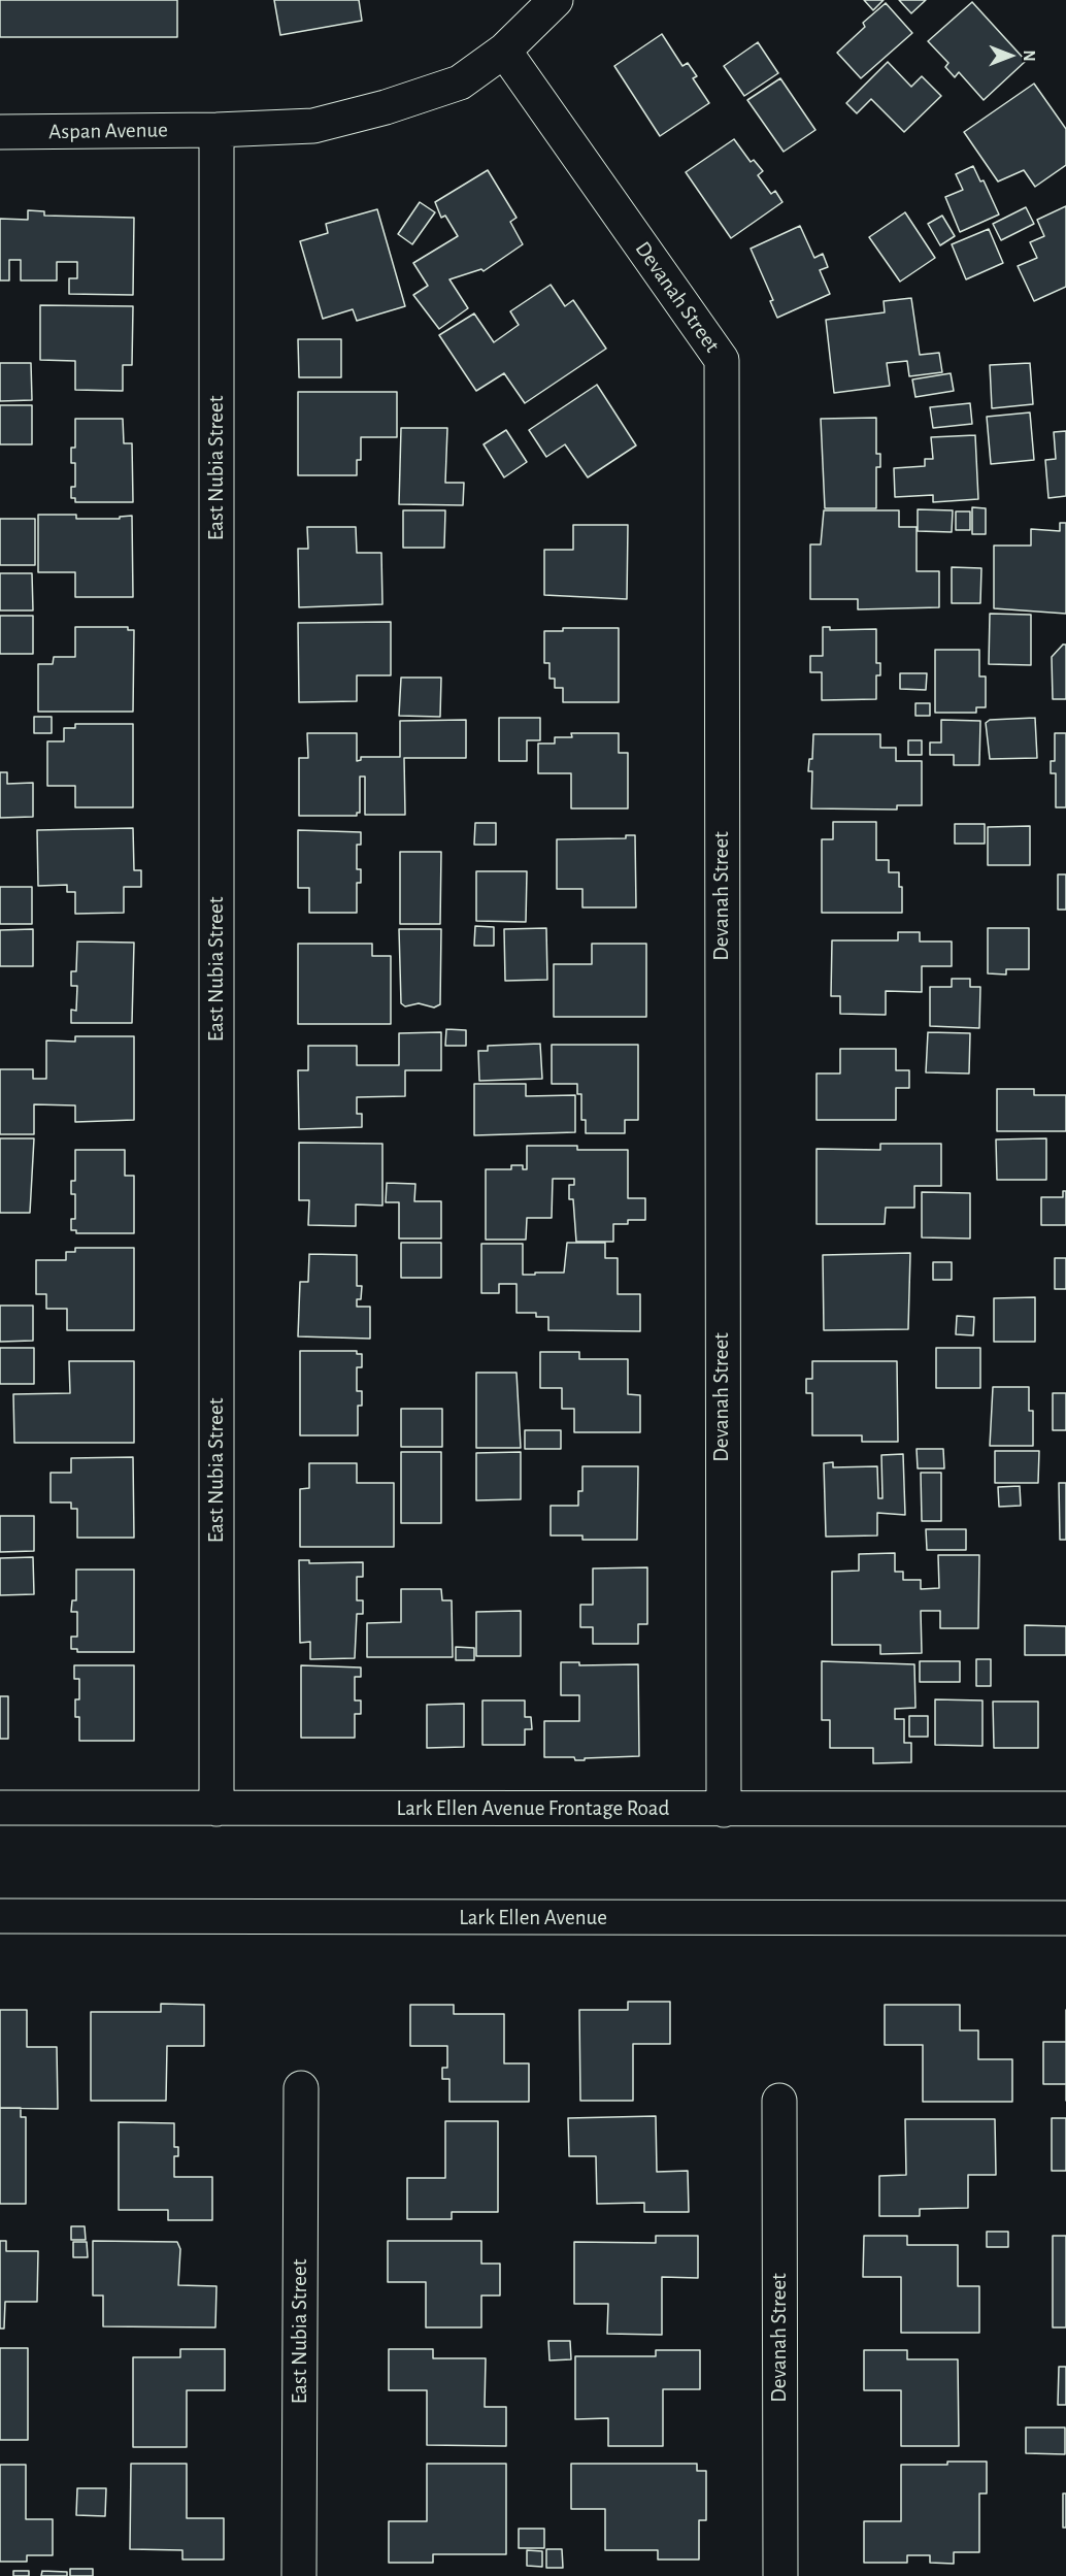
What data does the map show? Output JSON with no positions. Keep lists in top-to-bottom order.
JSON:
{
  "streets": {
    "street": [
      "Aspan Avenue",
      "Devanah Street",
      "East Nubia Street",
      "Lark Ellen Avenue Frontage Road",
      "Lark Ellen Avenue"
    ]
  },
  "crossings": [
    ["Aspan Avenue", "Devanah Street"],
    ["Aspan Avenue", "East Nubia Street"],
    ["Devanah Street", "Lark Ellen Avenue Frontage Road"],
    ["East Nubia Street", "Lark Ellen Avenue Frontage Road"]
  ],
  "north": "right"
}
